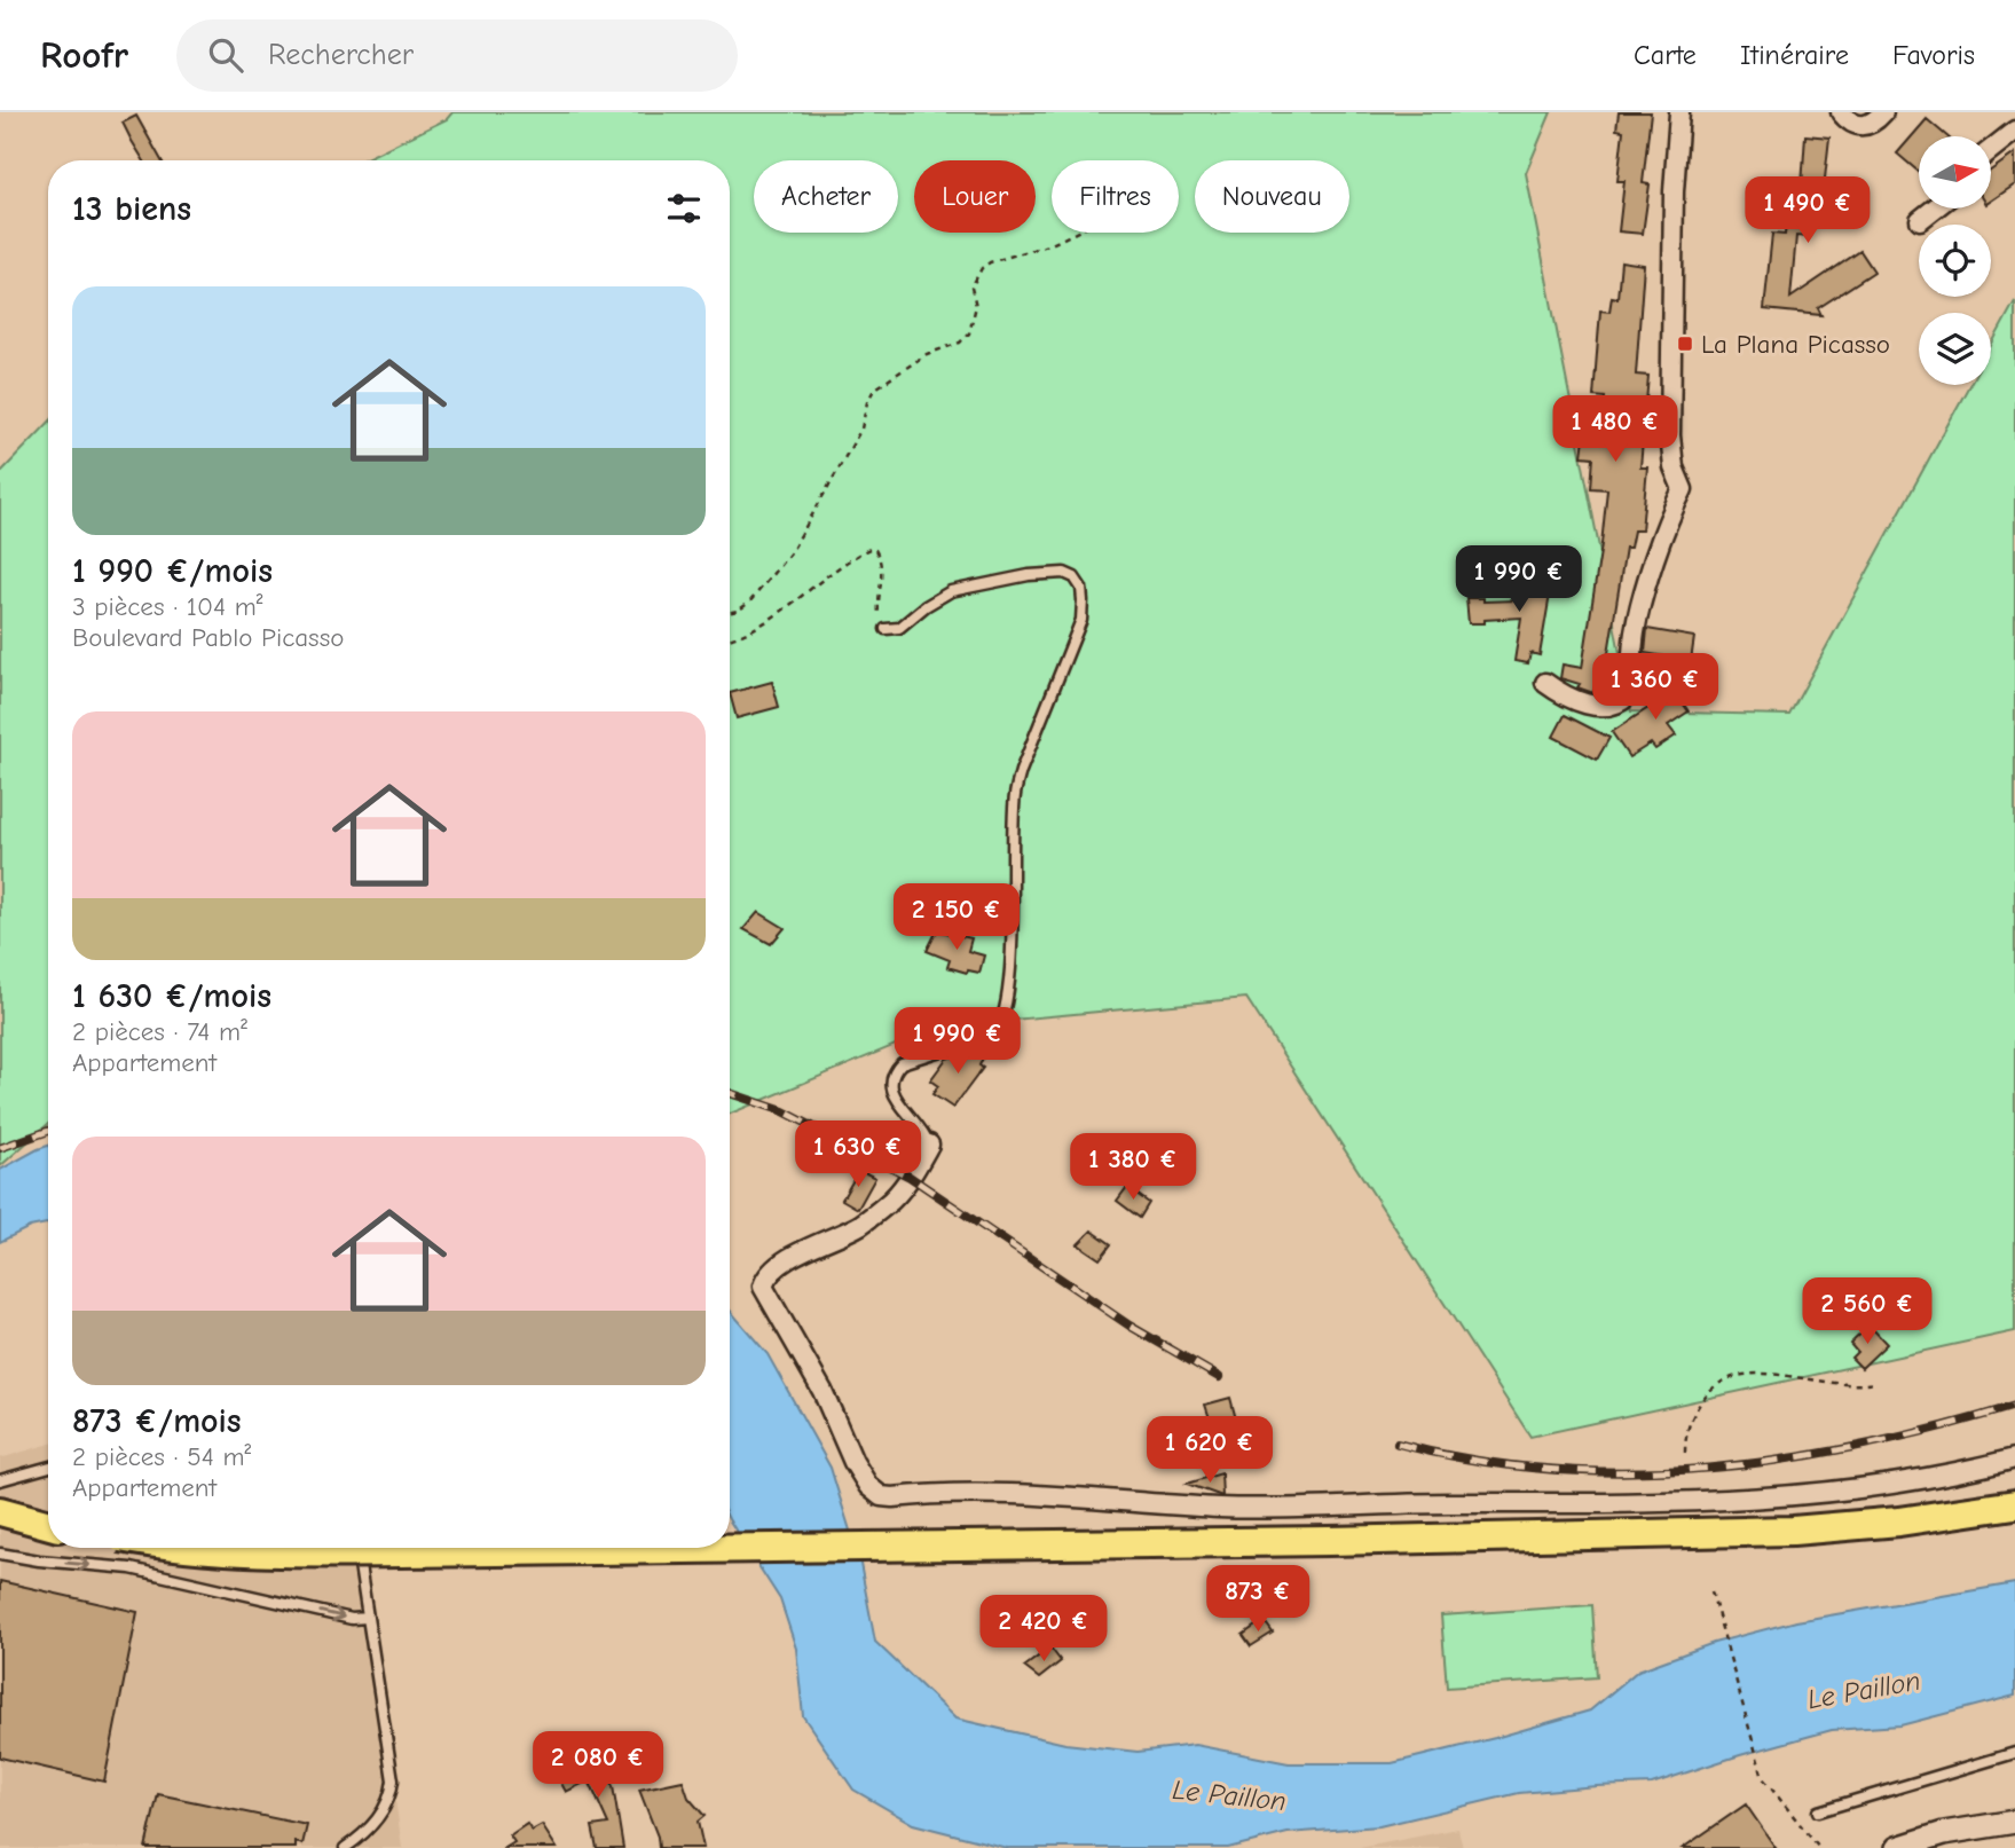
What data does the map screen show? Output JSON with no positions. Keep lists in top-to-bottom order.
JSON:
{
  "water": ["Le Paillon"],
  "places": {
    "transit": ["La Plana Picasso"]
  },
  "north": "right",
  "page": {
    "header": "Roofr",
    "search": "Rechercher",
    "nav": ["Carte", "Itinéraire", "Favoris"],
    "chip": [
      "Acheter",
      "Louer",
      "Filtres",
      "Nouveau"
    ],
    "heading": "13 biens",
    "price": [
      "1 490 €",
      "1 480 €",
      "1 990 €",
      "1 360 €",
      "2 150 €",
      "1 990 €",
      "1 630 €",
      "1 380 €",
      "2 560 €",
      "1 620 €",
      "873 €",
      "2 420 €",
      "2 080 €"
    ],
    "list": [
      {
        "name": "1 990 €/mois",
        "note": "3 pièces · 104 m² · Boulevard Pablo Picasso"
      },
      {
        "name": "1 630 €/mois",
        "note": "2 pièces · 74 m² · Appartement"
      },
      {
        "name": "873 €/mois",
        "note": "2 pièces · 54 m² · Appartement"
      }
    ]
  }
}
